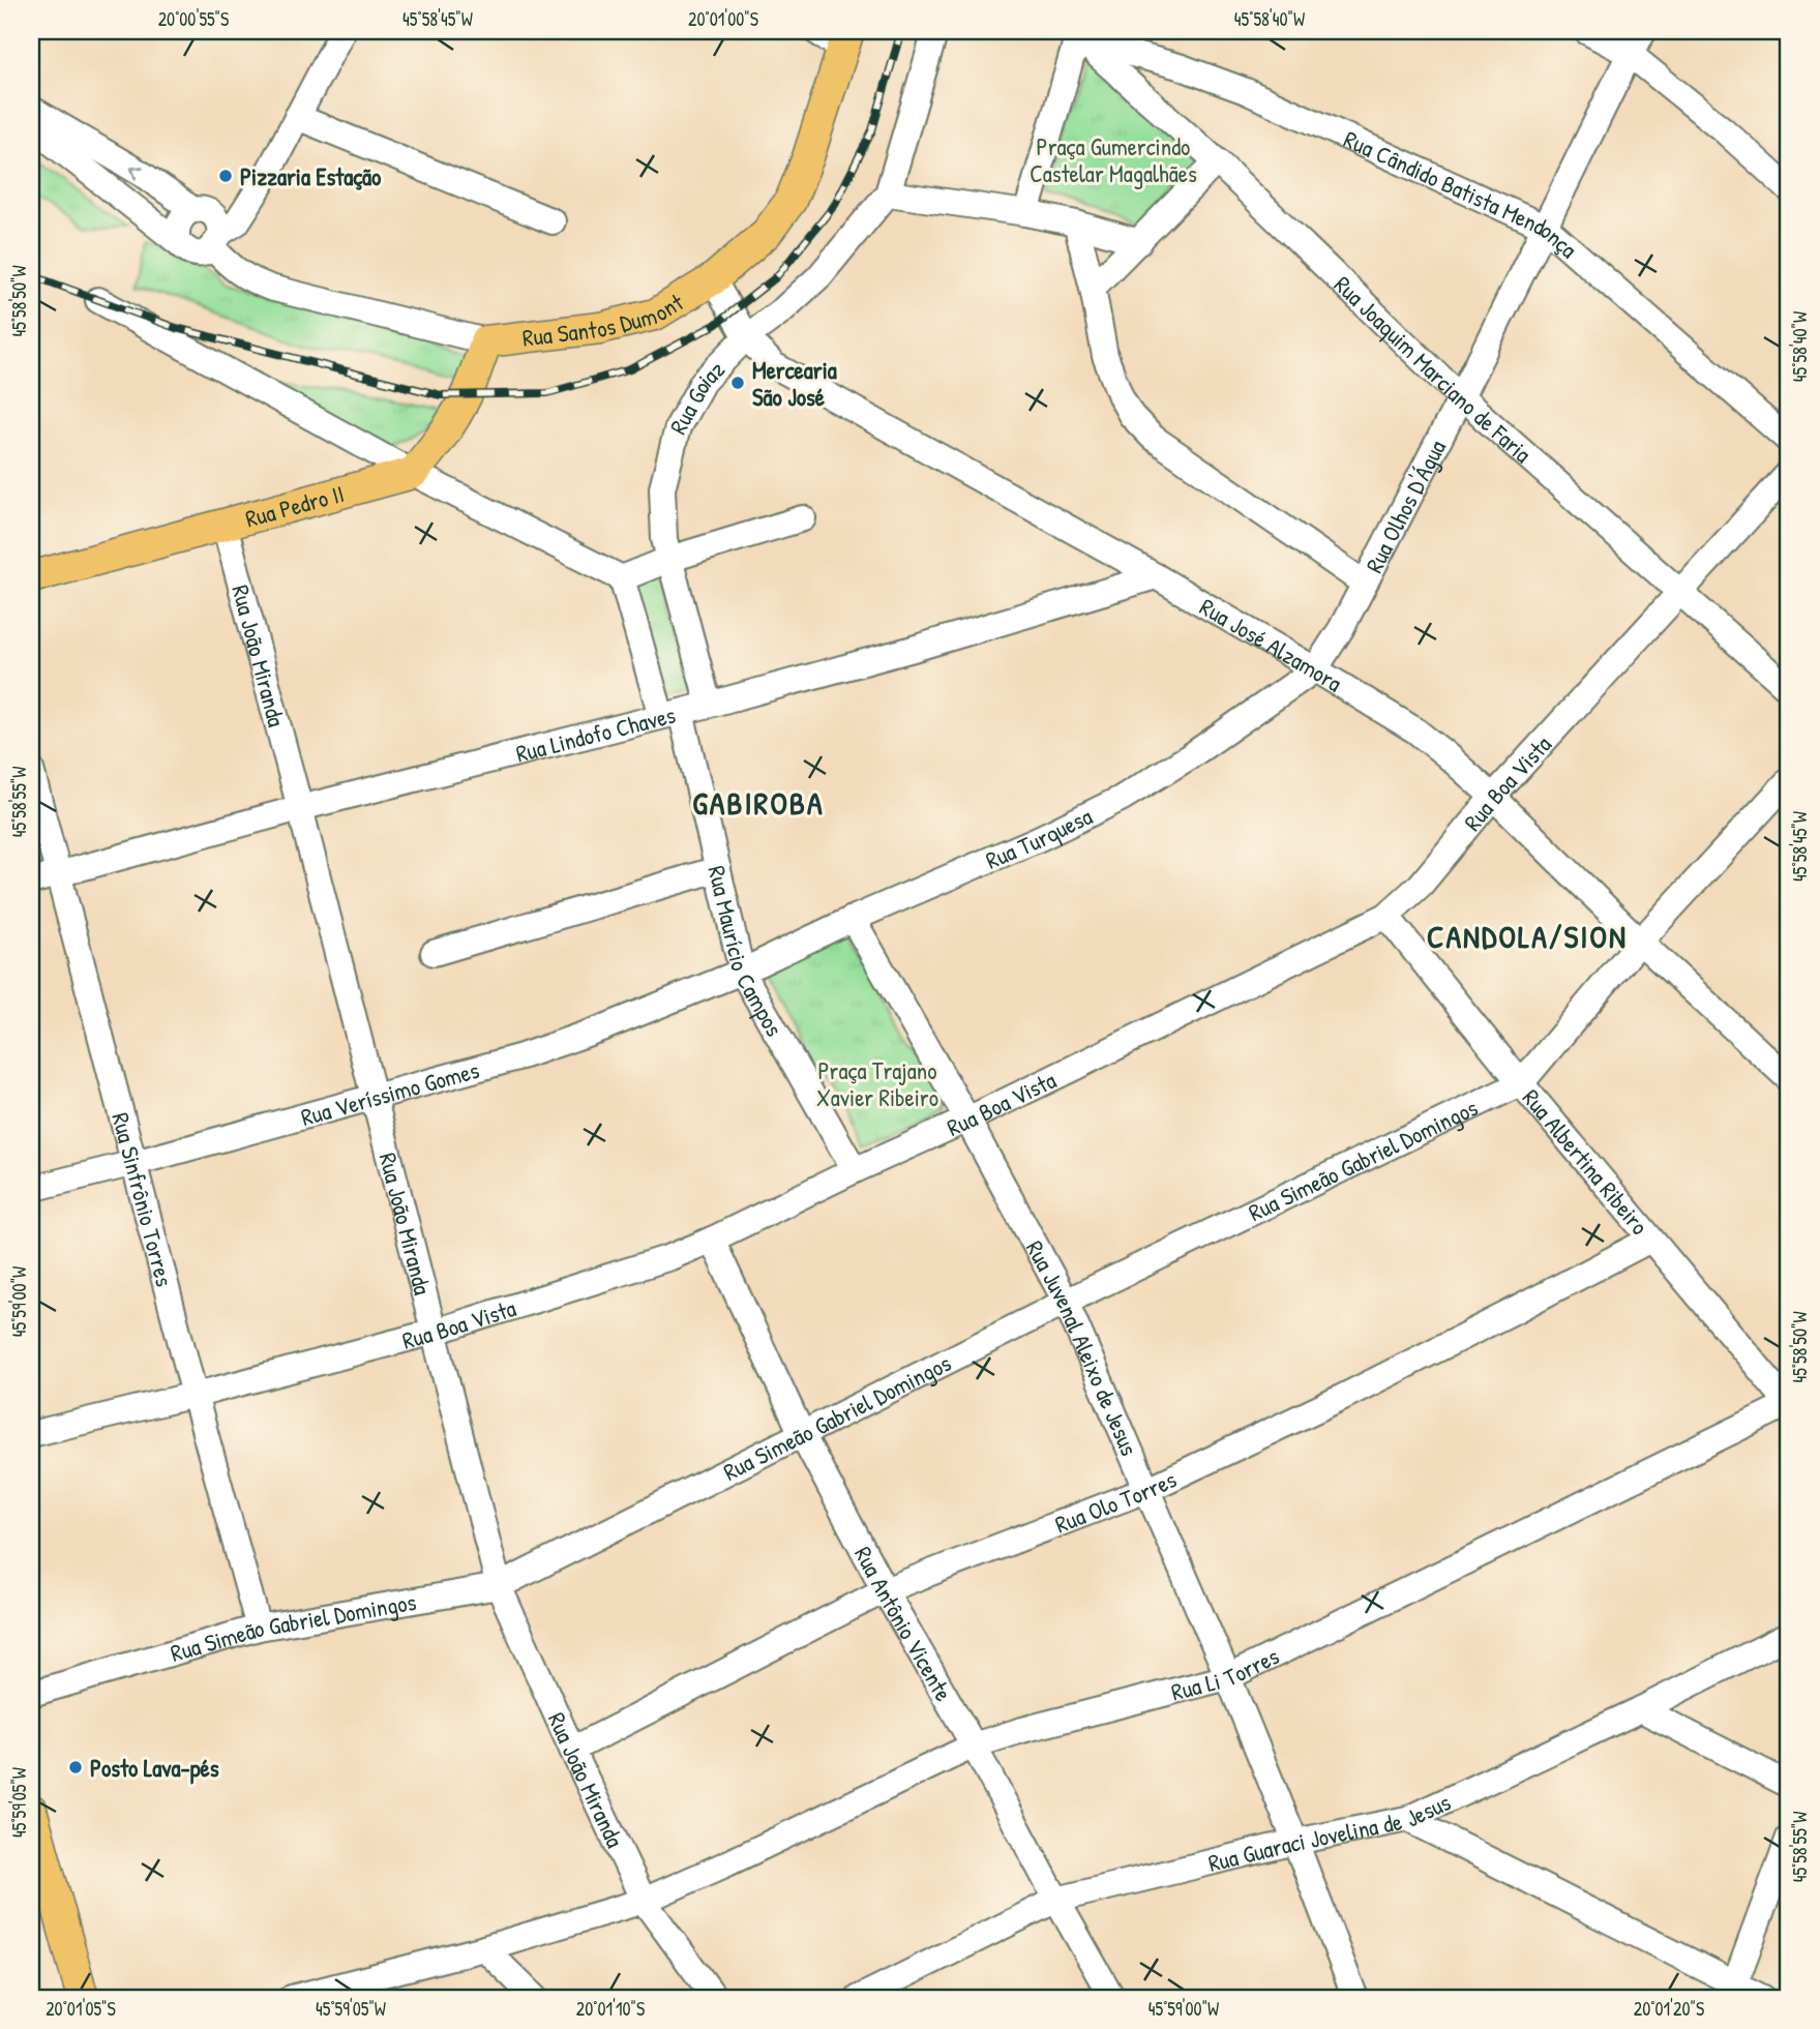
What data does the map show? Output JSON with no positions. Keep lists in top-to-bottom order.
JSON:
{
  "streets": {
    "main road": ["Rua Santos Dumont", "Rua Pedro II"],
    "street": [
      "Rua Cândido Batista Mendonça",
      "Rua Joaquim Marciano de Faria",
      "Rua Goiaz",
      "Rua Olhos D'Água",
      "Rua José Alzamora",
      "Rua João Miranda",
      "Rua Lindofo Chaves",
      "Rua Boa Vista",
      "Rua Turquesa",
      "Rua Maurício Campos",
      "Rua Veríssimo Gomes",
      "Rua Simeão Gabriel Domingos",
      "Rua Albertina Ribeiro",
      "Rua Sinfrônio Torres",
      "Rua Juvenal Aleixo de Jesus",
      "Rua Olo Torres",
      "Rua Antônio Vicente",
      "Rua Li Torres",
      "Rua Guaraci Jovelina de Jesus"
    ]
  },
  "crossings": [
    ["Rua Cândido Batista Mendonça", "Rua Joaquim Marciano de Faria"],
    ["Rua Cândido Batista Mendonça", "Rua Olhos D'Água"],
    ["Rua Santos Dumont", "Rua José Alzamora"],
    ["Rua Joaquim Marciano de Faria", "Rua Olhos D'Água"],
    ["Rua Joaquim Marciano de Faria", "Rua Boa Vista"],
    ["Rua Goiaz", "Rua José Alzamora"],
    ["Rua Goiaz", "Rua Lindofo Chaves"],
    ["Rua Pedro II", "Rua João Miranda"],
    ["Rua Olhos D'Água", "Rua José Alzamora"],
    ["Rua Olhos D'Água", "Rua Turquesa"],
    ["Rua José Alzamora", "Rua Lindofo Chaves"],
    ["Rua José Alzamora", "Rua Boa Vista"],
    ["Rua José Alzamora", "Rua Turquesa"],
    ["Rua José Alzamora", "Rua Simeão Gabriel Domingos"],
    ["Rua João Miranda", "Rua Lindofo Chaves"],
    ["Rua João Miranda", "Rua Boa Vista"],
    ["Rua João Miranda", "Rua Veríssimo Gomes"],
    ["Rua João Miranda", "Rua Simeão Gabriel Domingos"],
    ["Rua João Miranda", "Rua Olo Torres"],
    ["Rua João Miranda", "Rua Li Torres"],
    ["Rua Lindofo Chaves", "Rua Maurício Campos"],
    ["Rua Lindofo Chaves", "Rua Sinfrônio Torres"],
    ["Rua Boa Vista", "Rua Maurício Campos"],
    ["Rua Boa Vista", "Rua Albertina Ribeiro"],
    ["Rua Boa Vista", "Rua Sinfrônio Torres"],
    ["Rua Boa Vista", "Rua Juvenal Aleixo de Jesus"],
    ["Rua Boa Vista", "Rua Antônio Vicente"],
    ["Rua Turquesa", "Rua Maurício Campos"],
    ["Rua Turquesa", "Rua Veríssimo Gomes"],
    ["Rua Turquesa", "Rua Juvenal Aleixo de Jesus"],
    ["Rua Maurício Campos", "Rua Veríssimo Gomes"],
    ["Rua Veríssimo Gomes", "Rua Sinfrônio Torres"],
    ["Rua Simeão Gabriel Domingos", "Rua Albertina Ribeiro"],
    ["Rua Simeão Gabriel Domingos", "Rua Sinfrônio Torres"],
    ["Rua Simeão Gabriel Domingos", "Rua Juvenal Aleixo de Jesus"],
    ["Rua Simeão Gabriel Domingos", "Rua Antônio Vicente"],
    ["Rua Albertina Ribeiro", "Rua Olo Torres"],
    ["Rua Albertina Ribeiro", "Rua Li Torres"],
    ["Rua Juvenal Aleixo de Jesus", "Rua Olo Torres"],
    ["Rua Juvenal Aleixo de Jesus", "Rua Li Torres"],
    ["Rua Juvenal Aleixo de Jesus", "Rua Guaraci Jovelina de Jesus"],
    ["Rua Olo Torres", "Rua Antônio Vicente"],
    ["Rua Antônio Vicente", "Rua Li Torres"],
    ["Rua Antônio Vicente", "Rua Guaraci Jovelina de Jesus"]
  ],
  "districts": ["GABIROBA", "CANDOLA/SION"],
  "parks": ["Praça Gumercindo Castelar Magalhães", "Praça Trajano Xavier Ribeiro"],
  "places": ["Pizzaria Estação", "Mercearia São José", "Posto Lava-pés"],
  "coordinates": [
    "20°00'55\"S",
    "45°58'45\"W",
    "20°01'00\"S",
    "45°58'40\"W",
    "45°58'50\"W",
    "45°58'55\"W",
    "45°59'00\"W",
    "45°59'05\"W",
    "20°01'05\"S",
    "20°01'10\"S",
    "20°01'20\"S"
  ]
}
